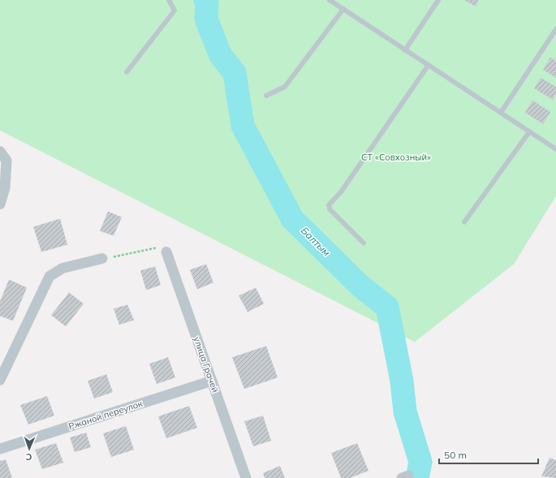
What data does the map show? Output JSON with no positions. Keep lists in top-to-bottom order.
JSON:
{
  "streets": {
    "street": ["улица Грачей", "Ржаной переулок"]
  },
  "crossings": [
    ["улица Грачей", "Ржаной переулок"]
  ],
  "water": ["Балтым"],
  "parks": ["СТ «Совхозный»"],
  "scale_bar": "50 m",
  "north": "bottom"
}
